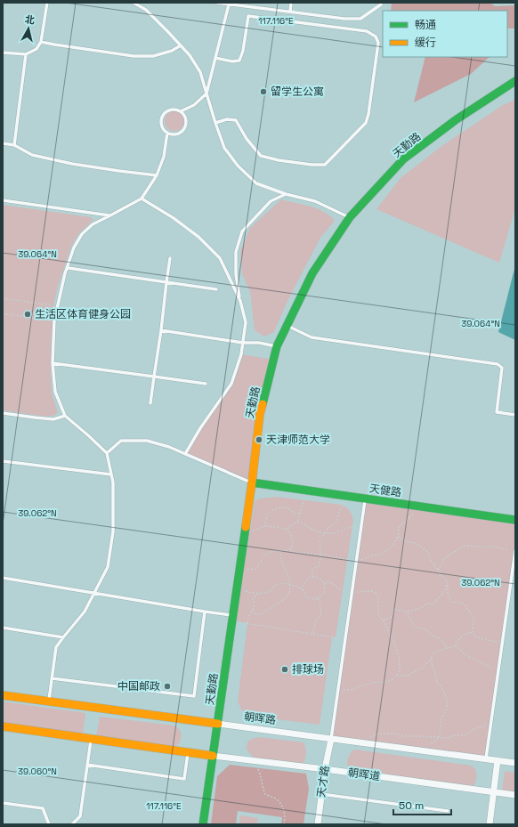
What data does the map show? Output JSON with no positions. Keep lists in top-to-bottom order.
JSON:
{
  "streets": {
    "street": [
      "天勤路",
      "天健路",
      "朝晖路",
      "朝晖道",
      "天才路"
    ]
  },
  "crossings": [
    ["天勤路", "天健路"],
    ["天勤路", "朝晖路"],
    ["天勤路", "朝晖道"],
    ["朝晖路", "天才路"],
    ["朝晖道", "天才路"]
  ],
  "places": [
    "留学生公寓",
    "生活区体育健身公园",
    "天津师范大学",
    "排球场",
    "中国邮政"
  ],
  "legend": ["畅通", "缓行"],
  "scale_bar": "50 m",
  "north": "top",
  "coordinates": [
    "117.116°E",
    "39.064°N",
    "39.062°N",
    "39.060°N"
  ]
}
